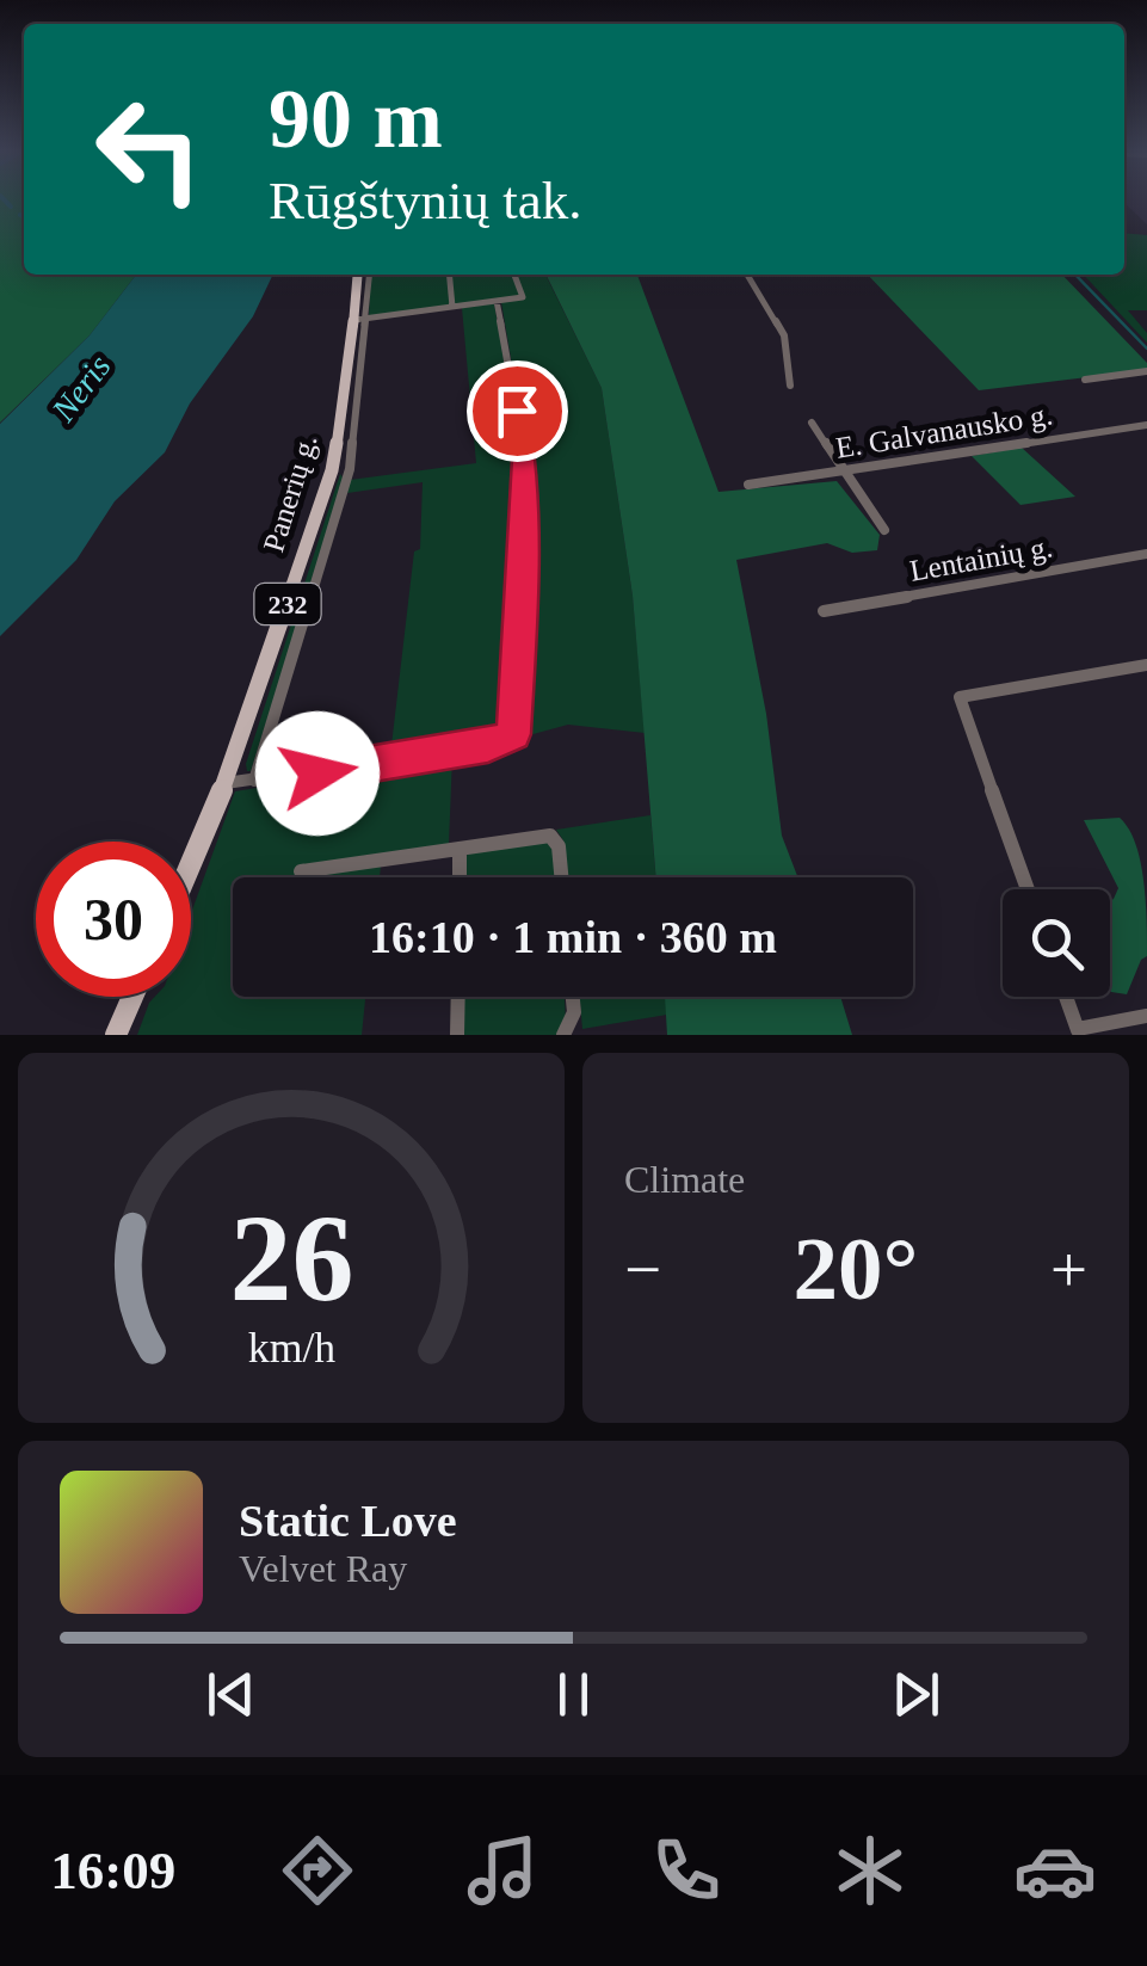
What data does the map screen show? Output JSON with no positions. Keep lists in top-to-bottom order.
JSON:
{
  "streets": {
    "main road": ["Panerių g.", "232"],
    "street": ["E. Galvanausko g.", "Lentainių g."]
  },
  "water": ["Neris"],
  "page": {
    "turn": ["90 m", "Rūgštynių tak."],
    "limit": "30",
    "trip": "16:10 · 1 min · 360 m",
    "tile": "Climate",
    "heat": ["−", "20°", "+"],
    "song": ["Static Love", "Velvet Ray"],
    "tabs": "16:09",
    "gauge": ["26", "km/h"]
  }
}
